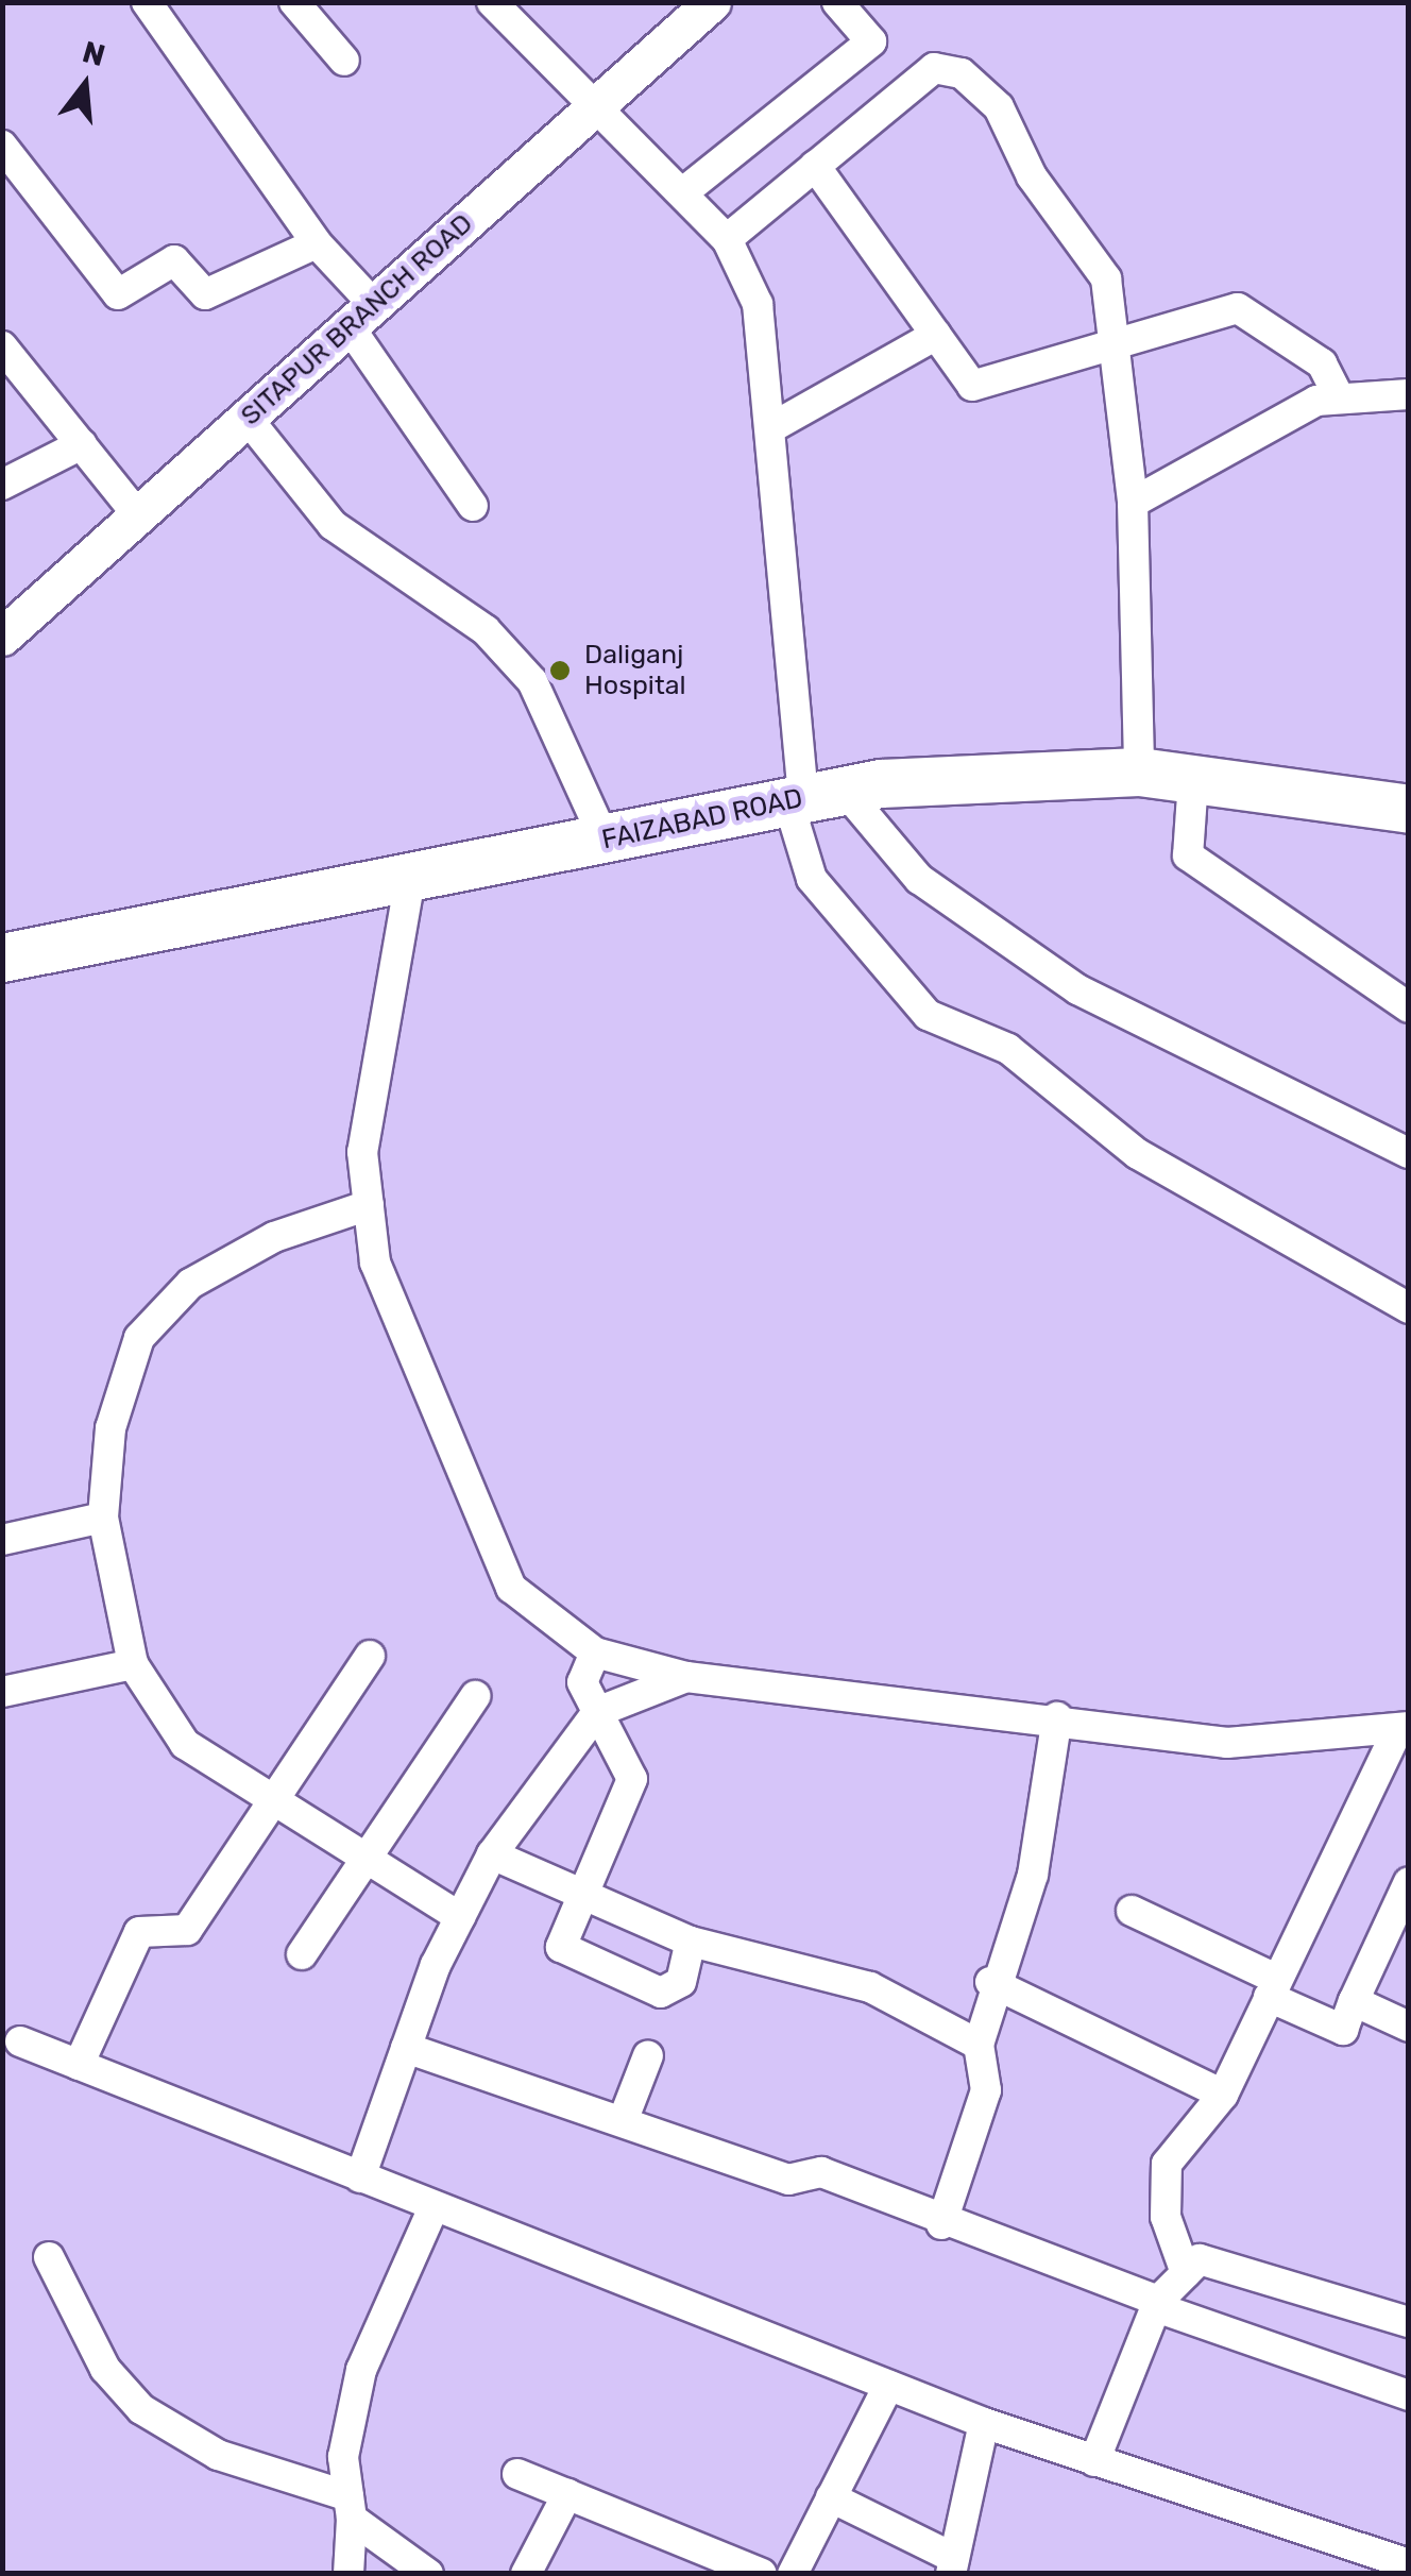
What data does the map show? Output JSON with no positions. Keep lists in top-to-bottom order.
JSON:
{
  "streets": {
    "main road": ["FAIZABAD ROAD"],
    "street": ["SITAPUR BRANCH ROAD"]
  },
  "places": ["Daliganj Hospital"],
  "north": "top"
}
